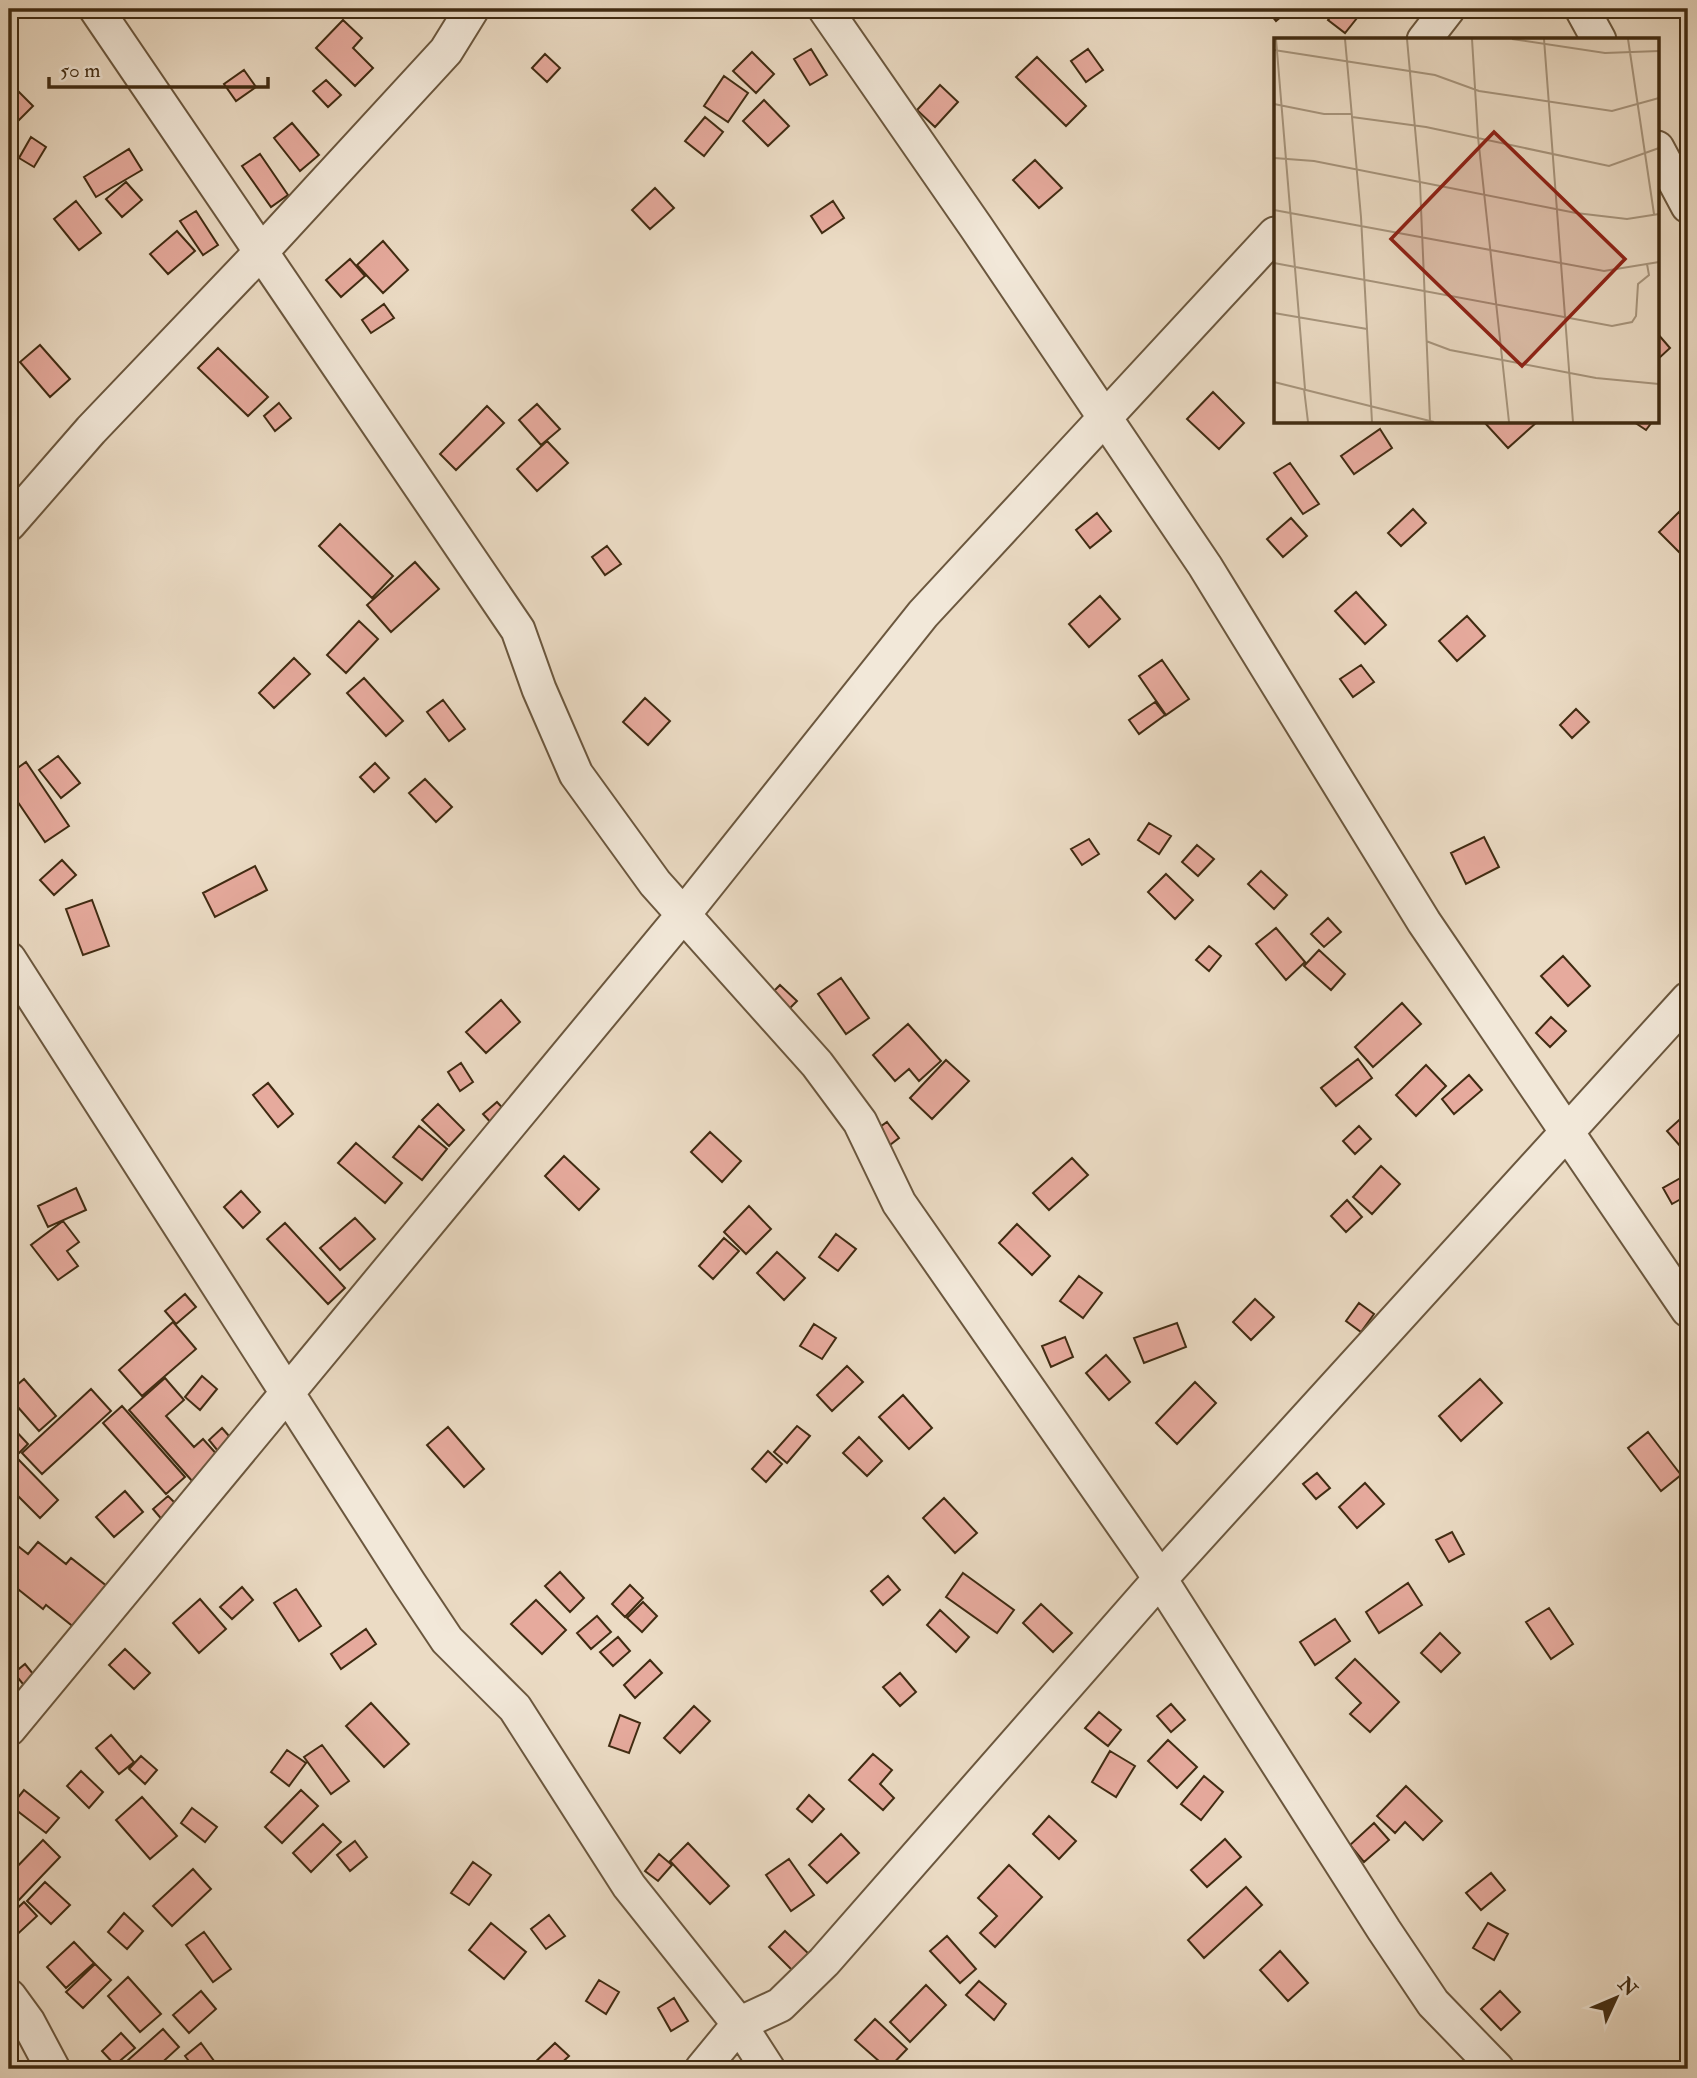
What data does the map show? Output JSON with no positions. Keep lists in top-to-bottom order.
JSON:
{
  "scale_bar": "50 m",
  "north": "top right"
}
